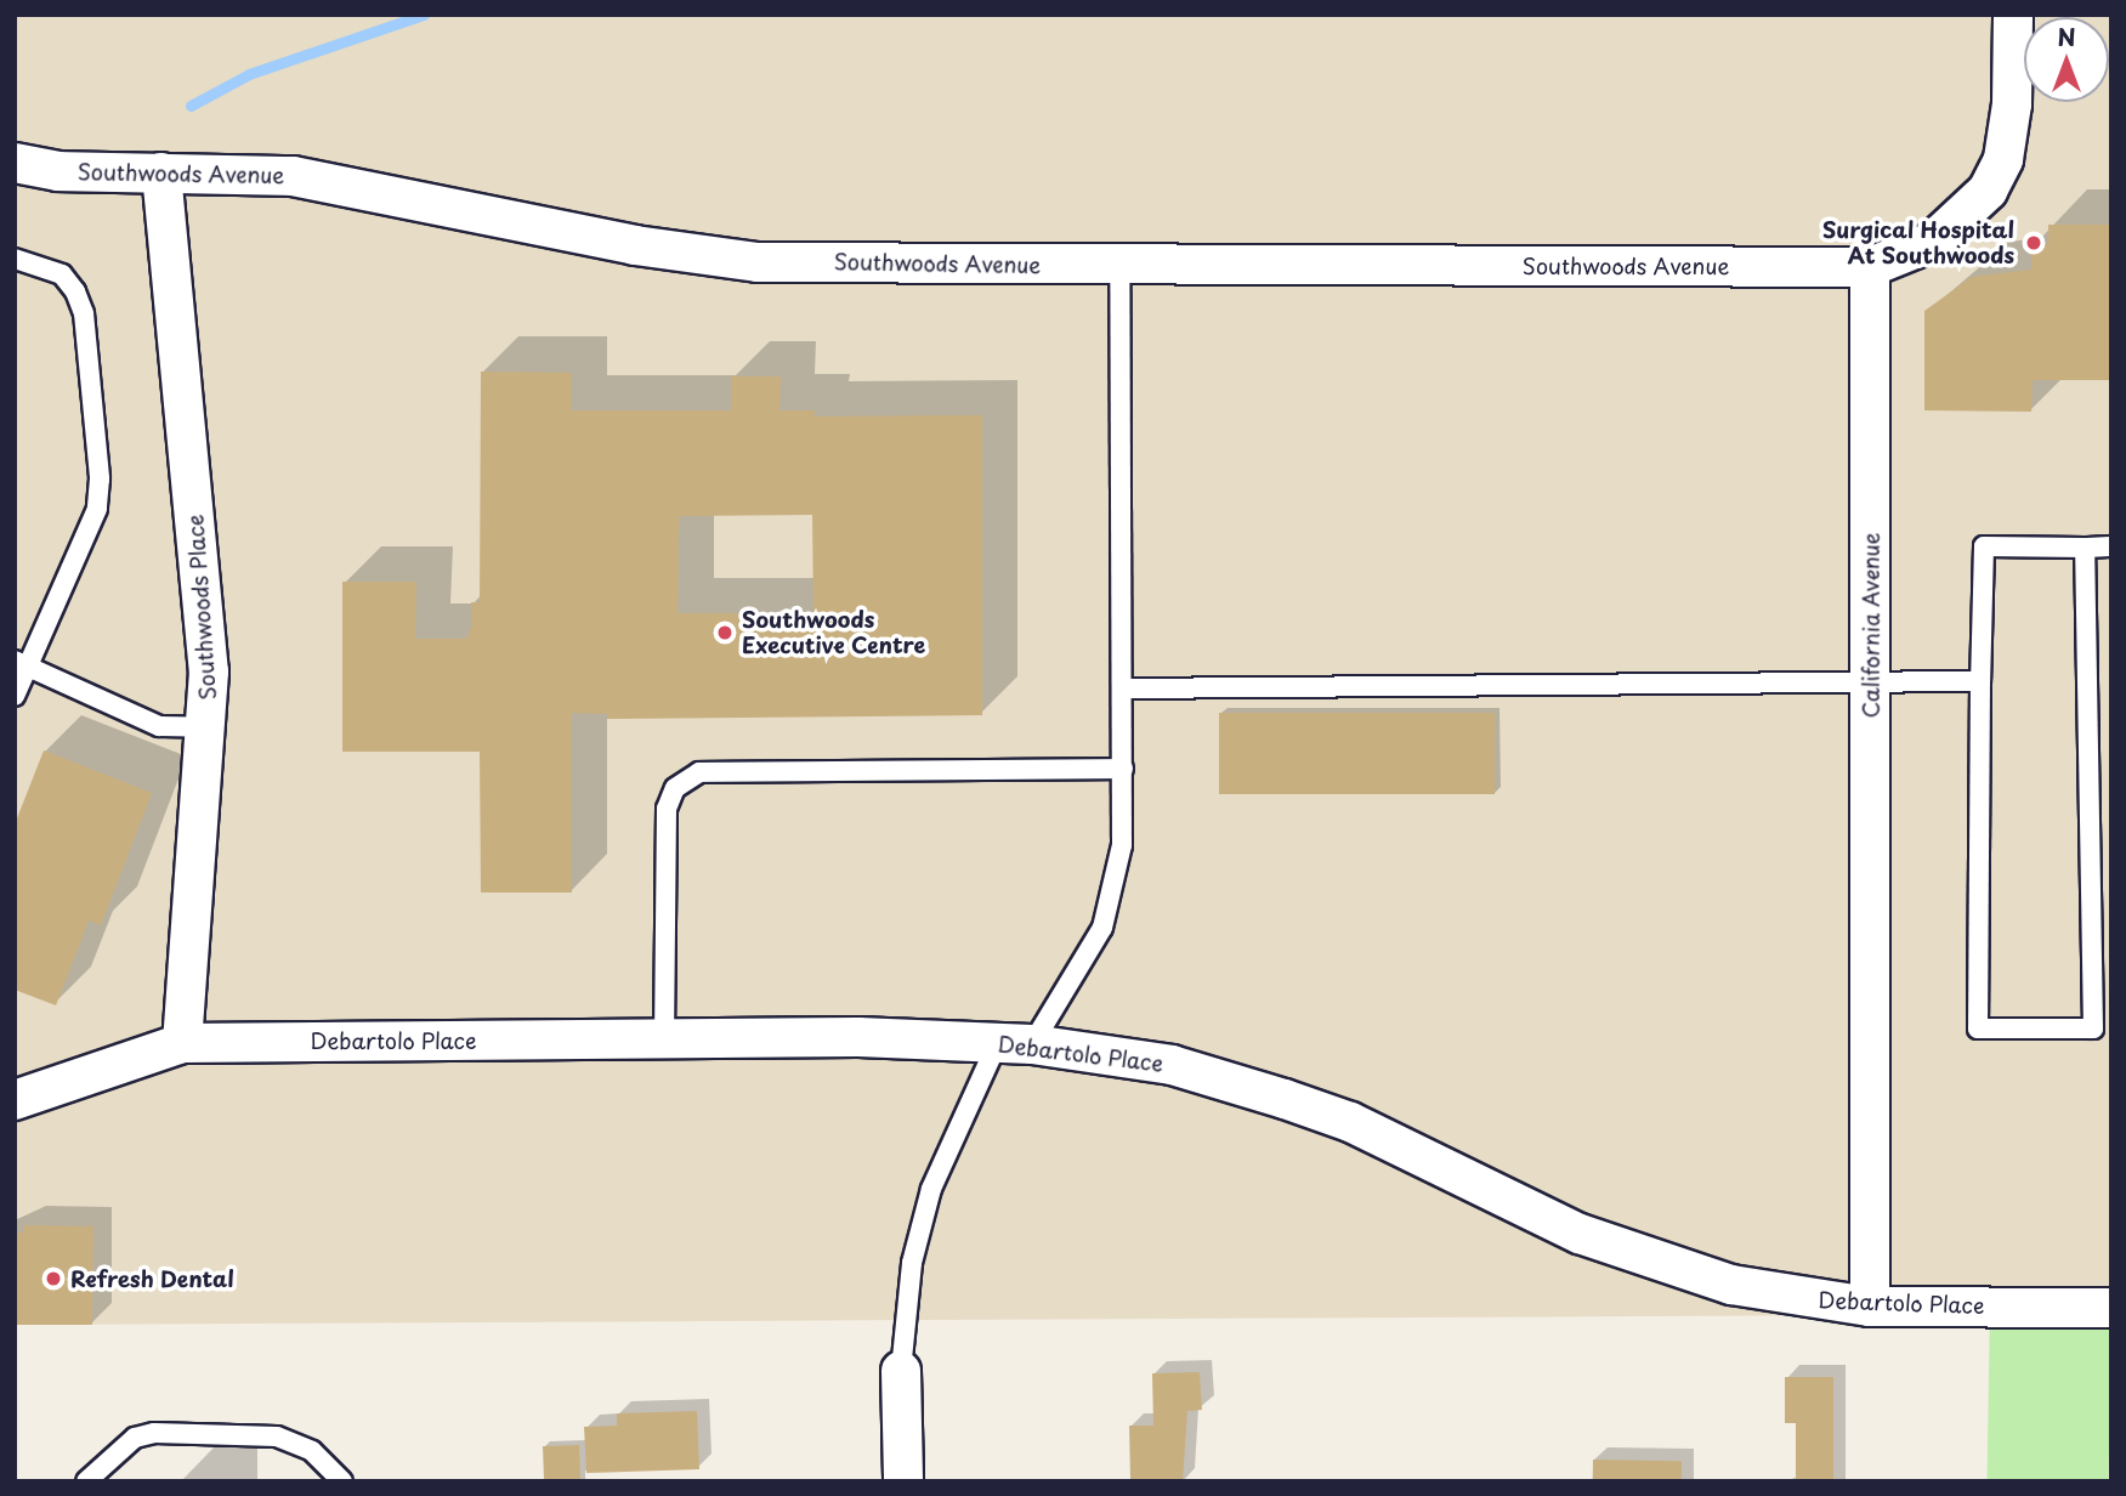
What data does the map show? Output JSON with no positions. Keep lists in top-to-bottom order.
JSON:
{
  "streets": {
    "street": [
      "Southwoods Avenue",
      "Southwoods Place",
      "California Avenue",
      "Debartolo Place"
    ]
  },
  "crossings": [
    ["Southwoods Avenue", "Southwoods Place"],
    ["Southwoods Avenue", "California Avenue"],
    ["Southwoods Place", "Debartolo Place"],
    ["California Avenue", "Debartolo Place"]
  ],
  "places": ["Surgical Hospital At Southwoods", "Southwoods Executive Centre", "Refresh Dental"],
  "north": "top"
}
